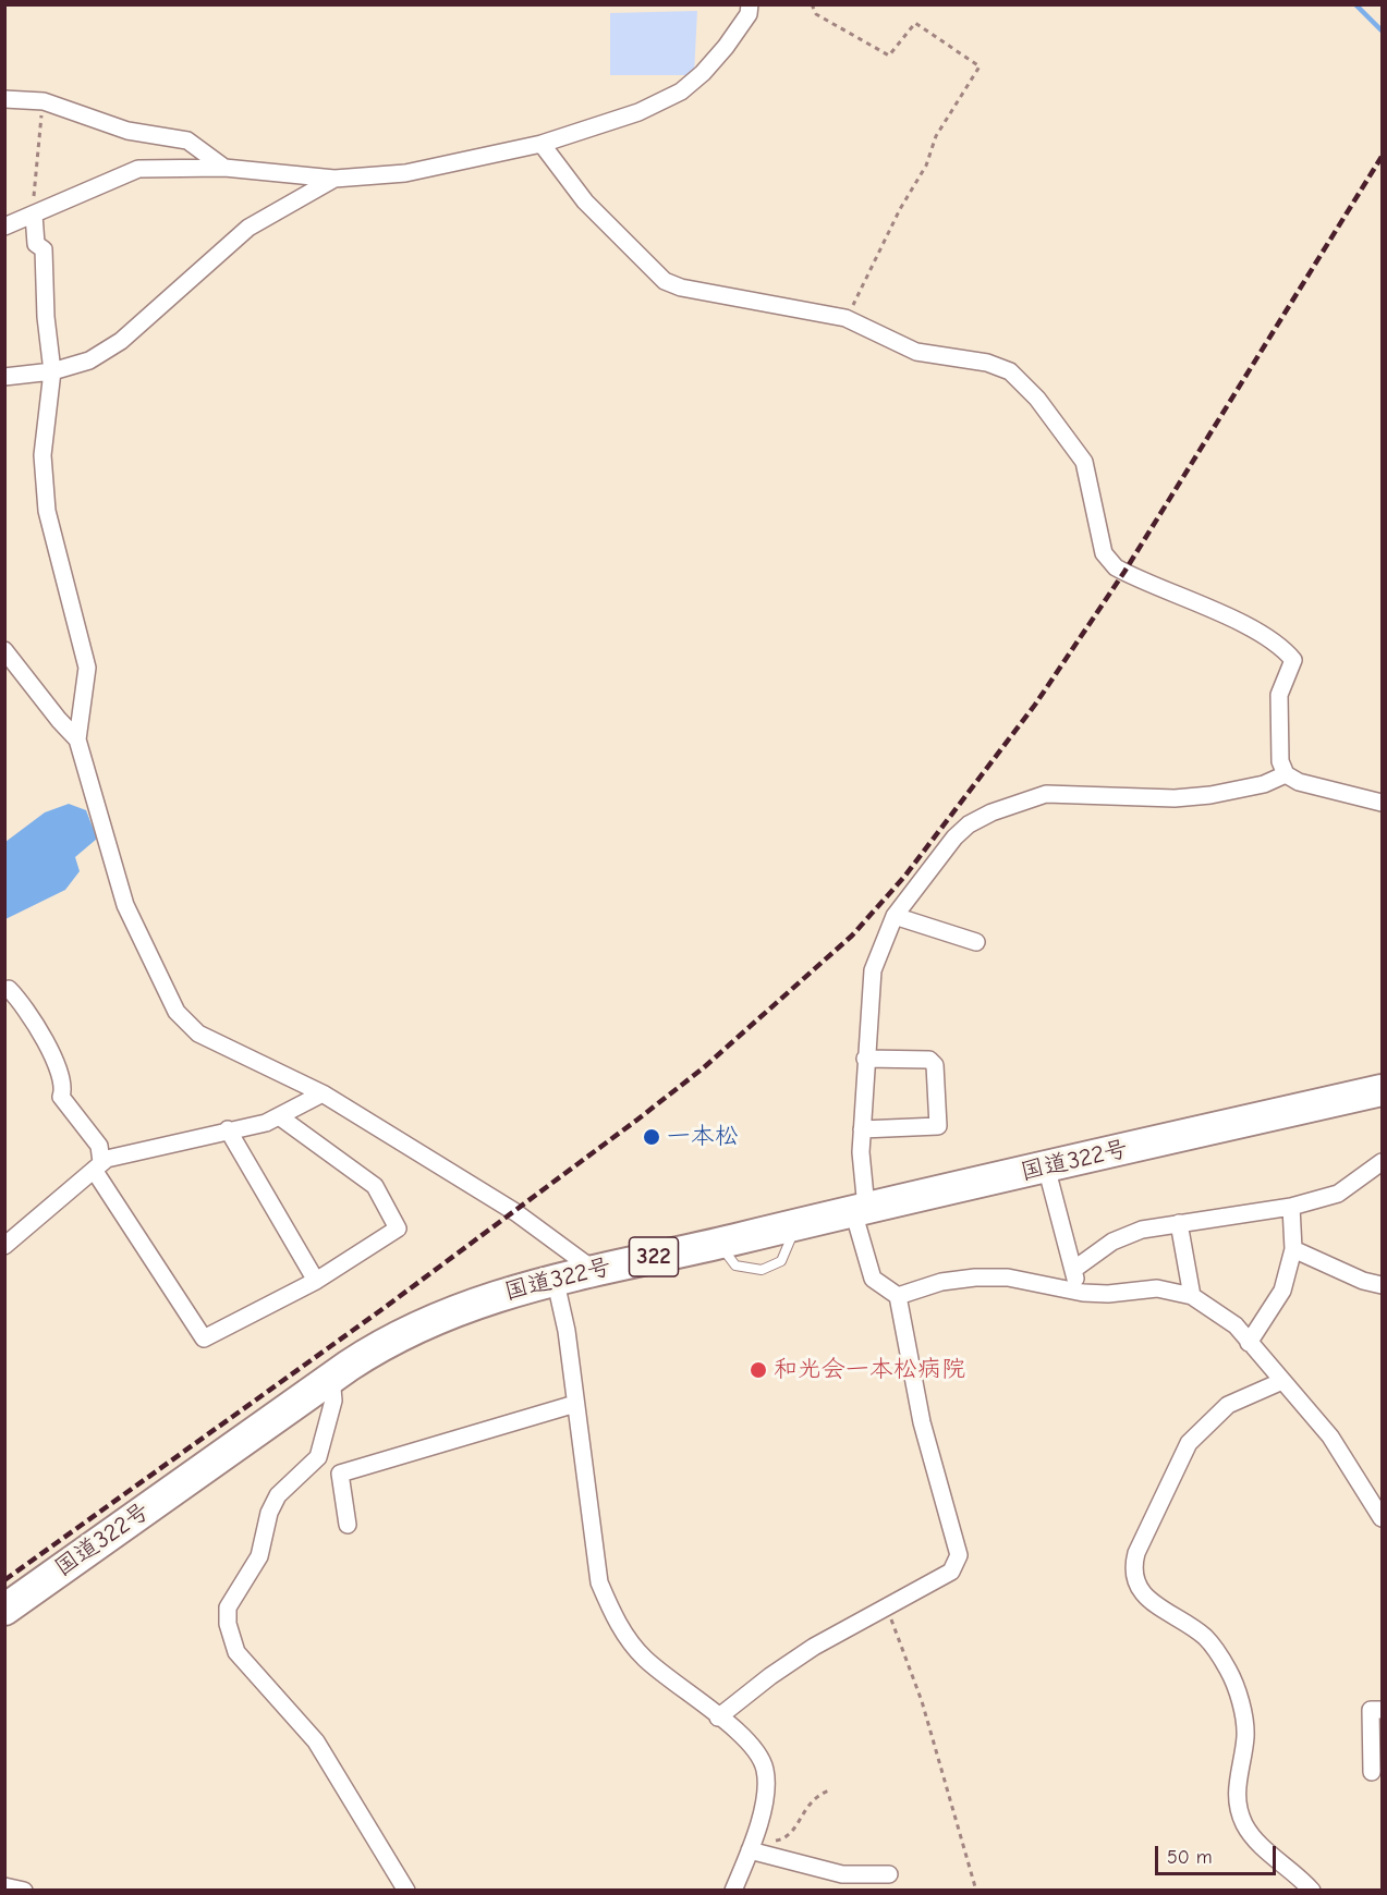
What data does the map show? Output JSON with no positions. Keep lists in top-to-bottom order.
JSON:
{
  "streets": {
    "highway": ["国道322号", "322"]
  },
  "places": ["一本松", "和光会一本松病院"],
  "scale_bar": "50 m"
}
